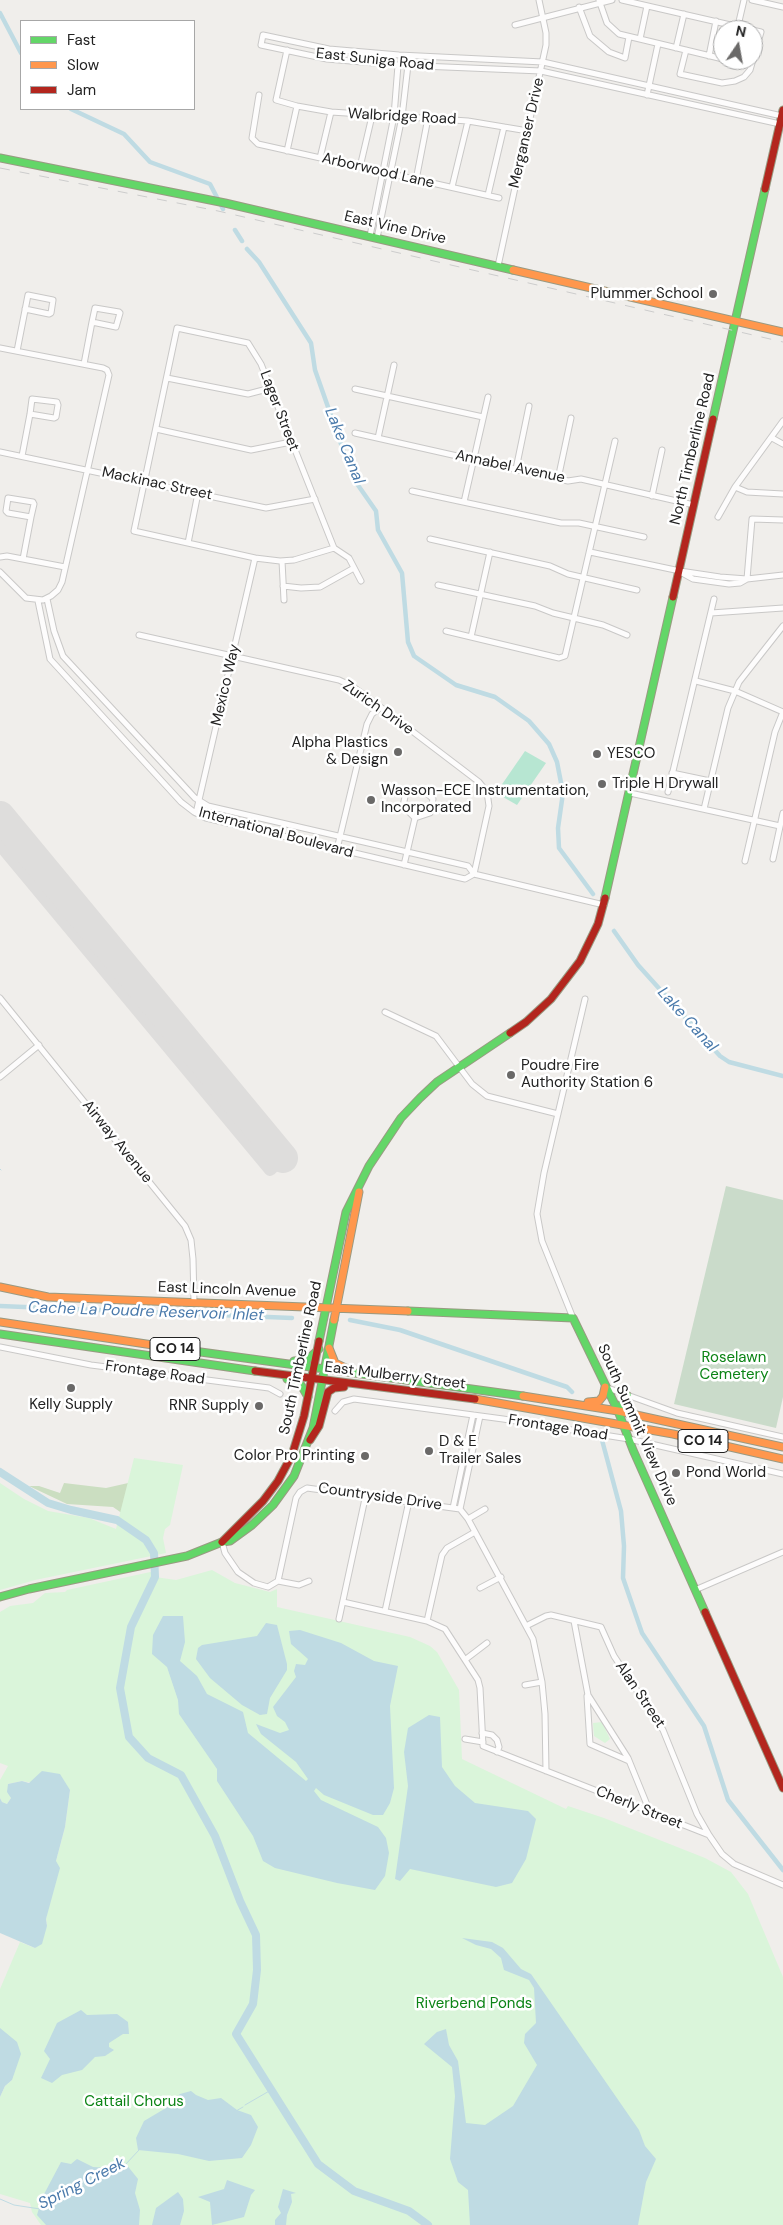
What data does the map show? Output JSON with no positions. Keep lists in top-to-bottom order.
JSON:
{
  "streets": {
    "main road": [
      "East Vine Drive",
      "North Timberline Road",
      "East Lincoln Avenue",
      "CO 14",
      "South Timberline Road",
      "East Mulberry Street",
      "South Summit View Drive"
    ],
    "street": [
      "East Suniga Road",
      "Walbridge Road",
      "Merganser Drive",
      "Arborwood Lane",
      "Lager Street",
      "Annabel Avenue",
      "Mackinac Street",
      "Mexico Way",
      "Zurich Drive",
      "International Boulevard",
      "Airway Avenue",
      "Frontage Road",
      "Countryside Drive",
      "Alan Street",
      "Cherly Street"
    ]
  },
  "crossings": [
    ["East Suniga Road", "Walbridge Road"],
    ["East Suniga Road", "Merganser Drive"],
    ["East Suniga Road", "North Timberline Road"],
    ["Walbridge Road", "Merganser Drive"],
    ["Merganser Drive", "East Vine Drive"],
    ["East Vine Drive", "North Timberline Road"],
    ["Lager Street", "Mackinac Street"],
    ["North Timberline Road", "Annabel Avenue"],
    ["North Timberline Road", "International Boulevard"],
    ["North Timberline Road", "South Timberline Road"],
    ["Mexico Way", "Zurich Drive"],
    ["Mexico Way", "International Boulevard"],
    ["Zurich Drive", "International Boulevard"],
    ["International Boulevard", "South Timberline Road"],
    ["Airway Avenue", "East Lincoln Avenue"],
    ["East Lincoln Avenue", "South Timberline Road"],
    ["East Lincoln Avenue", "South Summit View Drive"],
    ["South Timberline Road", "East Mulberry Street"],
    ["Frontage Road", "South Summit View Drive"],
    ["Frontage Road", "Countryside Drive"],
    ["East Mulberry Street", "South Summit View Drive"],
    ["Countryside Drive", "Alan Street"],
    ["Countryside Drive", "Cherly Street"],
    ["Alan Street", "Cherly Street"]
  ],
  "water": ["Lake Canal", "Cache La Poudre Reservoir Inlet", "Spring Creek"],
  "parks": ["Roselawn Cemetery", "Riverbend Ponds", "Cattail Chorus"],
  "places": [
    "Plummer School",
    "Alpha Plastics & Design",
    "YESCO",
    "Triple H Drywall",
    "Wasson-ECE Instrumentation, Incorporated",
    "Poudre Fire Authority Station 6",
    "Kelly Supply",
    "RNR Supply",
    "D & E Trailer Sales",
    "Color Pro Printing",
    "Pond World"
  ],
  "legend": ["Fast", "Slow", "Jam"],
  "north": "top"
}
